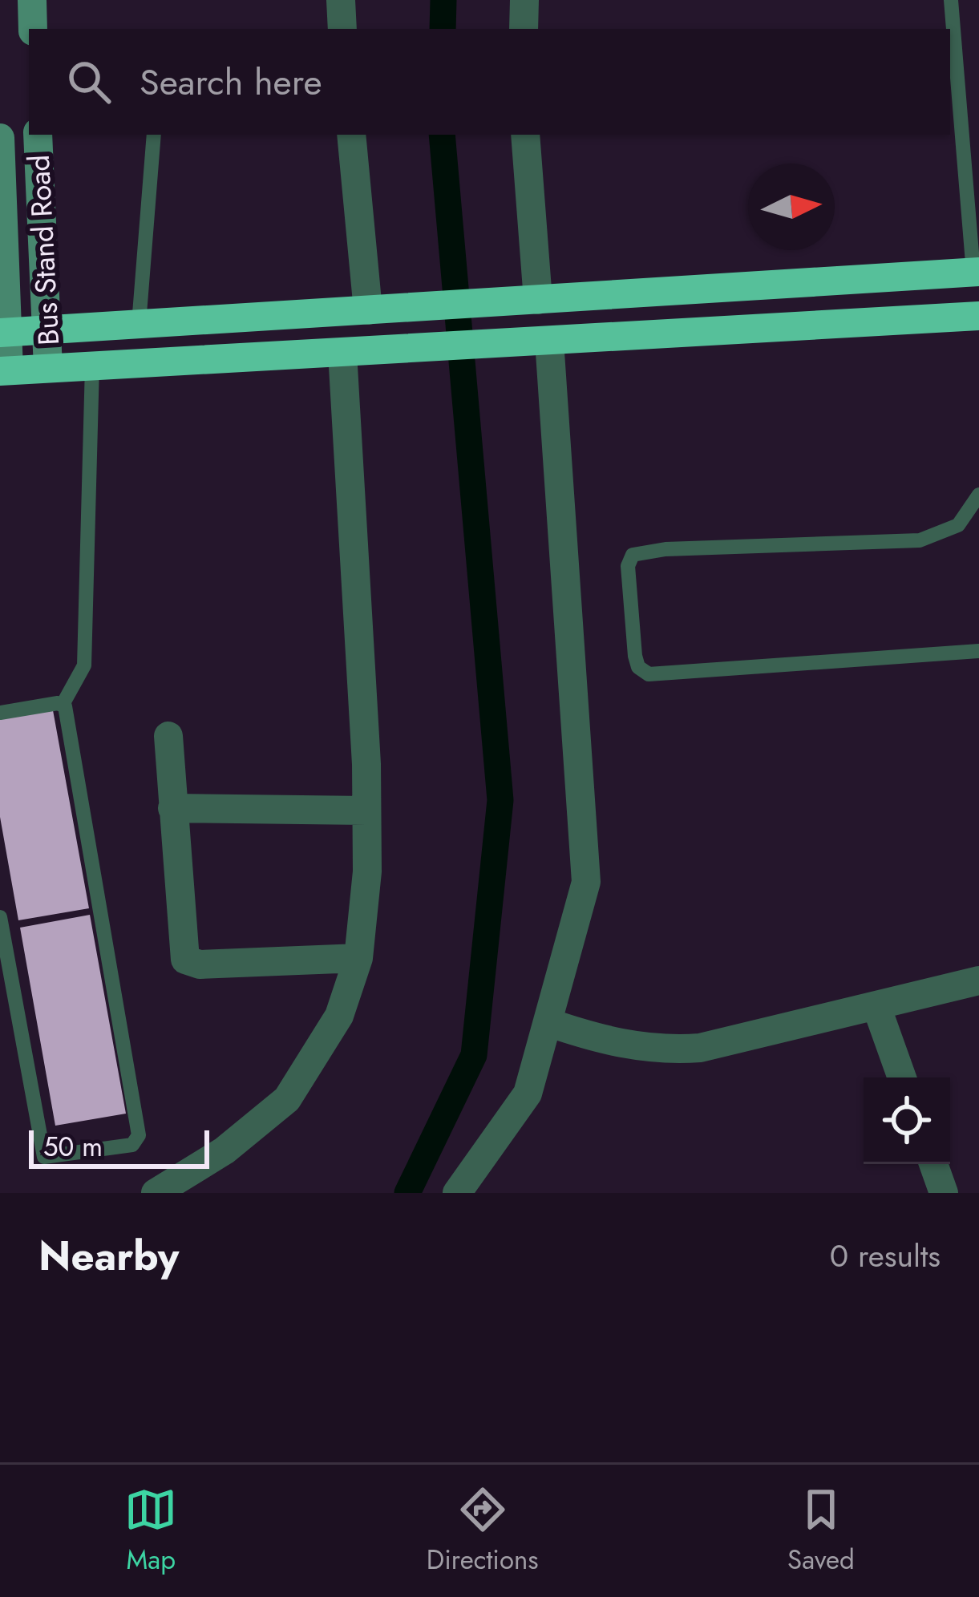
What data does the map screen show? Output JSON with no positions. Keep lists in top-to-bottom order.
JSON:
{
  "streets": {
    "street": ["Bus Stand Road"]
  },
  "scale_bar": "50 m",
  "north": "right",
  "page": {
    "search": "Search here",
    "scale": "50 m",
    "heading": ["Nearby", "0 results"],
    "nav": ["Map", "Directions", "Saved"]
  }
}
